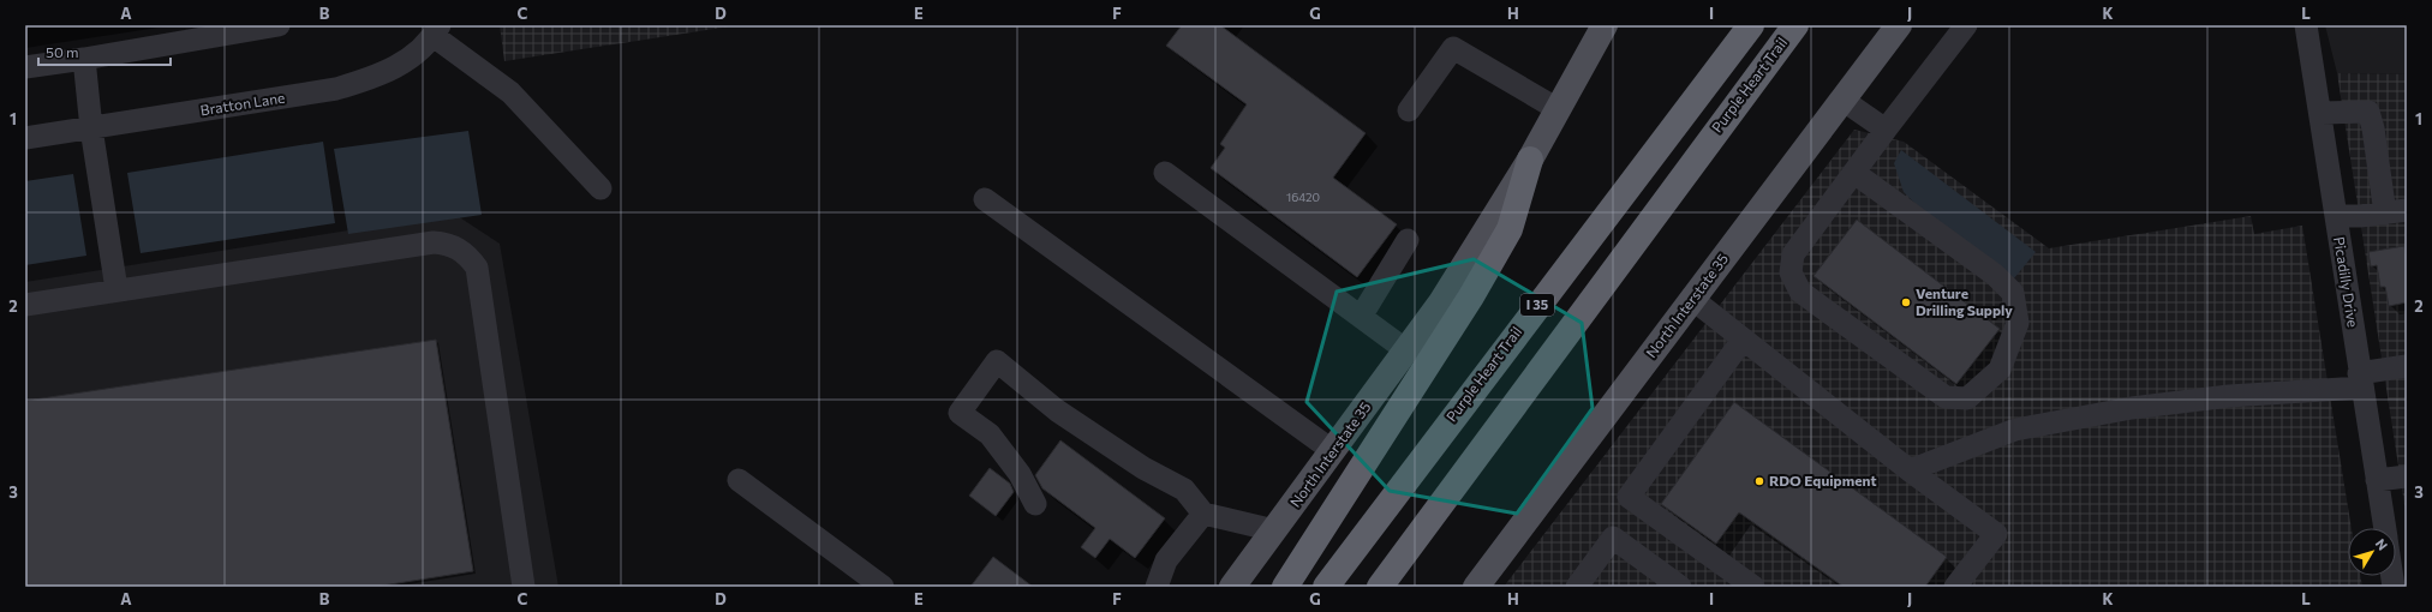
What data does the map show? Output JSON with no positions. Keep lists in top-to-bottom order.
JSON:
{
  "streets": {
    "highway": ["Purple Heart Trail", "I 35"],
    "main road": ["North Interstate 35"],
    "street": ["Bratton Lane", "Picadilly Drive"]
  },
  "places": ["Venture Drilling Supply", "RDO Equipment"],
  "house_numbers": ["16420"],
  "scale_bar": "50 m",
  "north": "top right",
  "grid": {
    "columns": [
      "A",
      "B",
      "C",
      "D",
      "E",
      "F",
      "G",
      "H",
      "I",
      "J",
      "K",
      "L"
    ],
    "rows": ["1", "2", "3"]
  }
}
